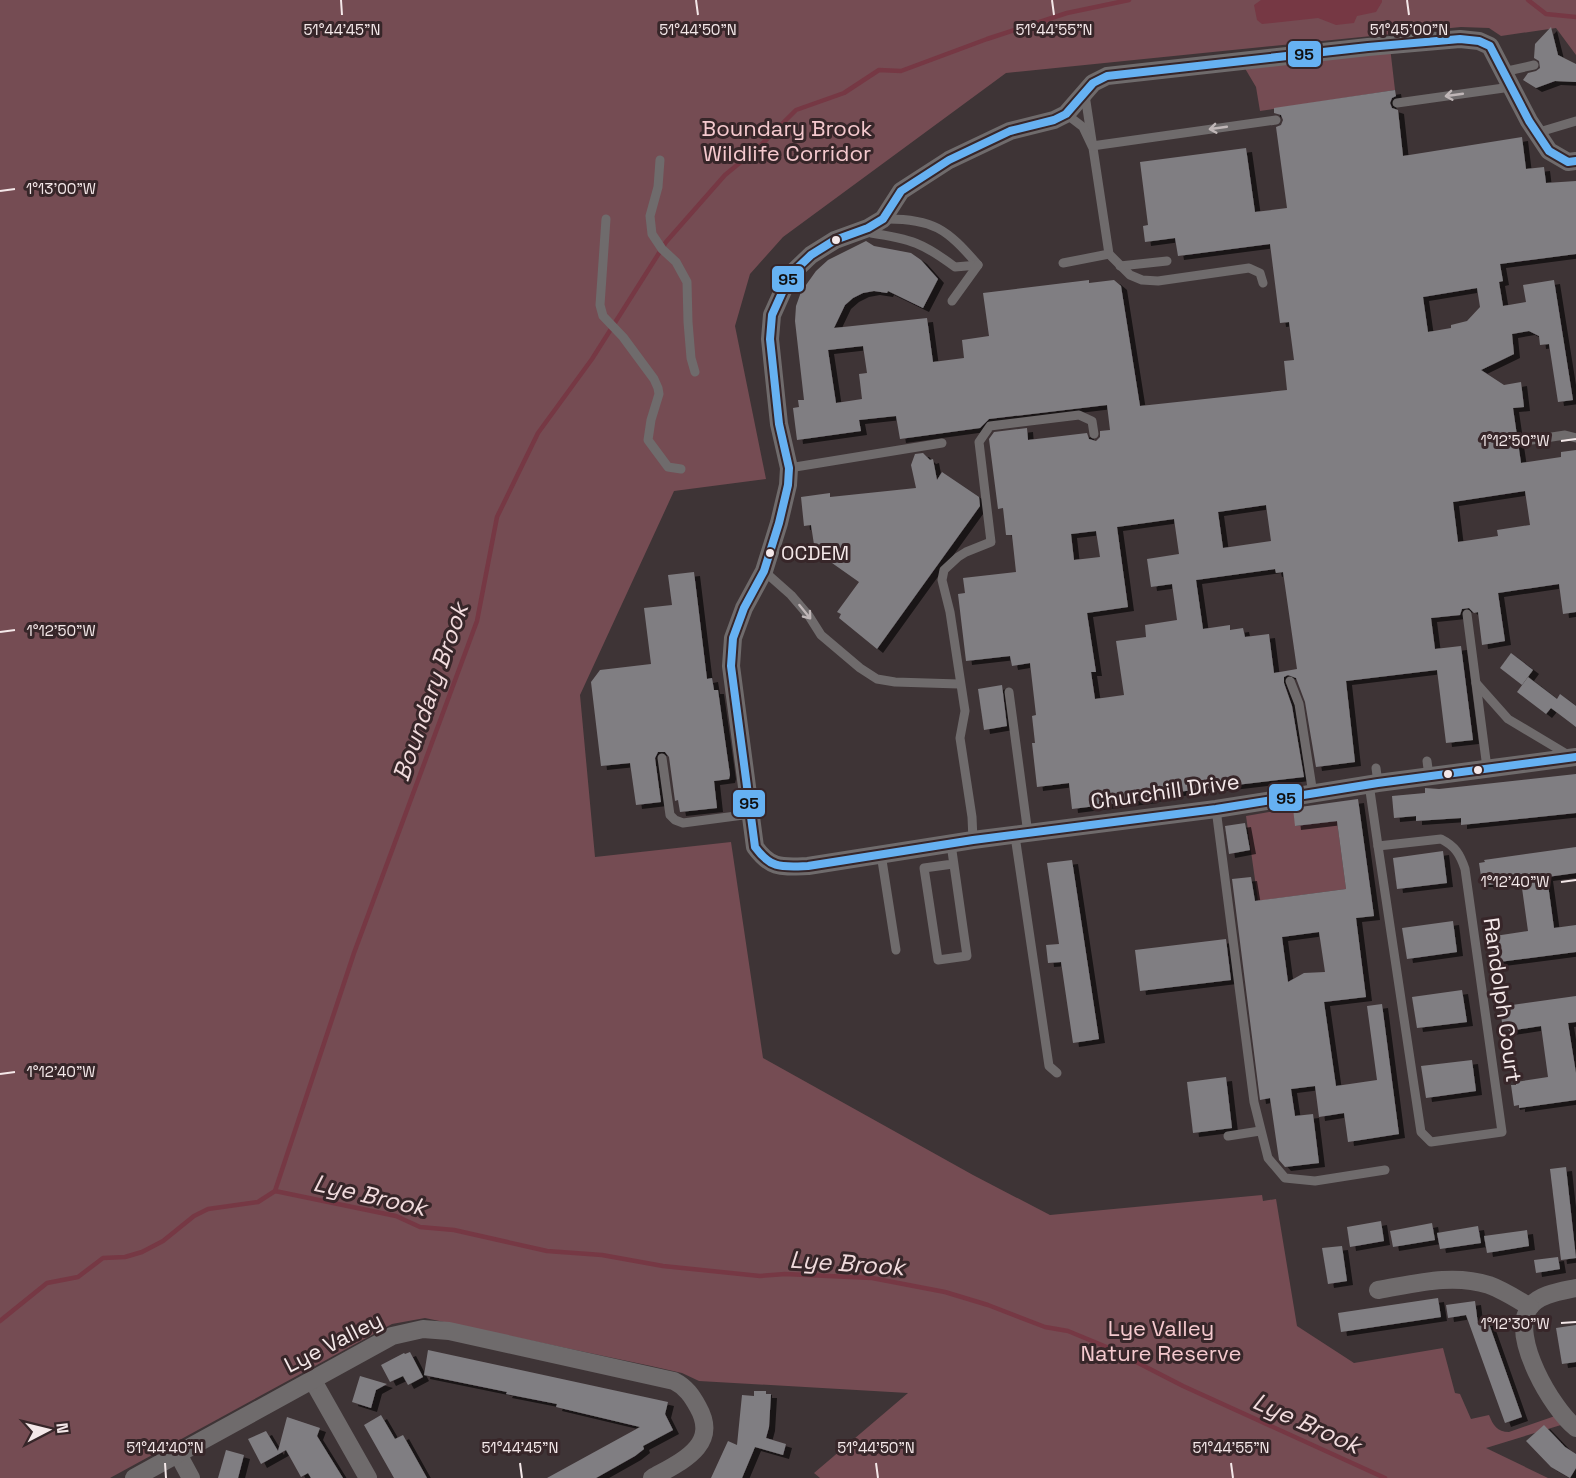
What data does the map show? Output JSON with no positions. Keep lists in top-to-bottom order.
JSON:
{
  "streets": {
    "street": ["Churchill Drive", "Lye Valley"],
    "lane": ["Randolph Court"]
  },
  "water": ["Boundary Brook", "Lye Brook"],
  "parks": ["Boundary Brook Wildlife Corridor", "Lye Valley Nature Reserve"],
  "places": ["OCDEM"],
  "lines": ["transit line 95"],
  "north": "right",
  "coordinates": [
    "51°44'45\"N",
    "51°44'50\"N",
    "51°44'55\"N",
    "51°45'00\"N",
    "1°13'00\"W",
    "1°12'50\"W",
    "1°12'40\"W",
    "1°12'30\"W",
    "51°44'40\"N"
  ]
}
